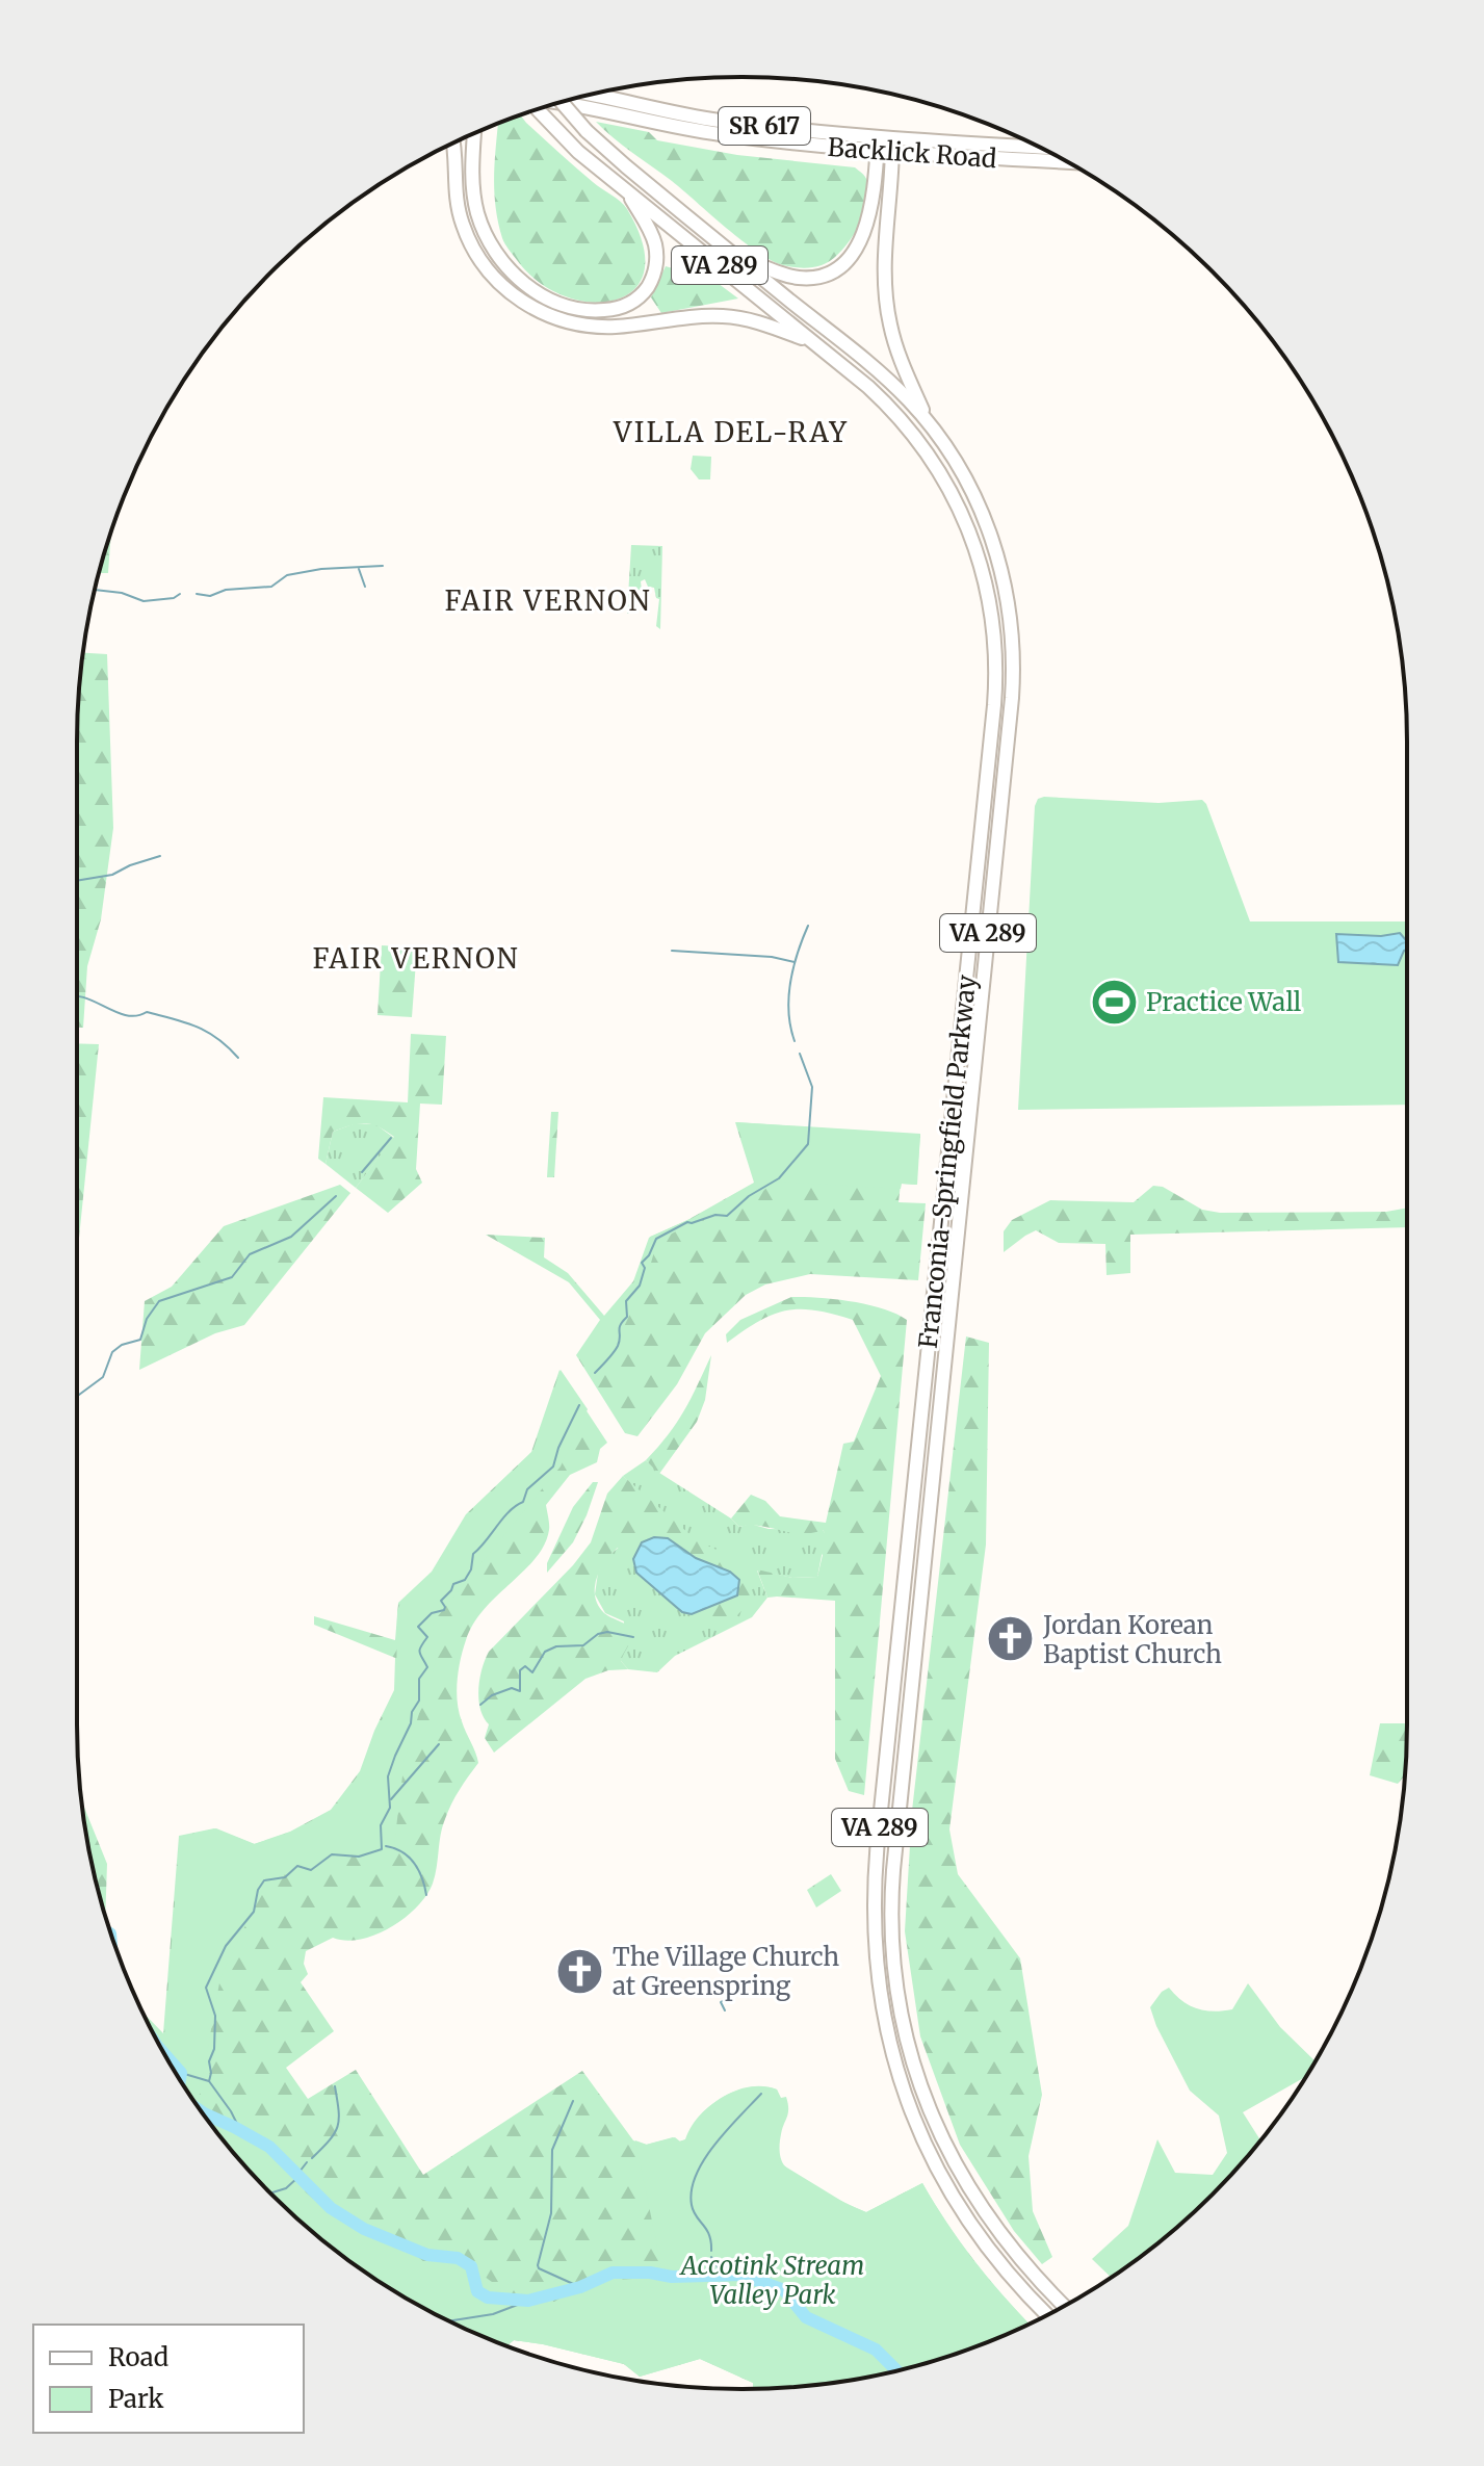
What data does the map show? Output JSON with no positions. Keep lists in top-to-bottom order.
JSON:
{
  "streets": {
    "main road": [
      "SR 617",
      "Backlick Road",
      "VA 289",
      "Franconia-Springfield Parkway"
    ]
  },
  "districts": ["VILLA DEL-RAY", "FAIR VERNON", "FAIR VERNON"],
  "parks": ["Accotink Stream Valley Park"],
  "places": {
    "sports": ["Practice Wall"],
    "church": ["Jordan Korean Baptist Church", "The Village Church at Greenspring"]
  },
  "legend": ["Road", "Park"]
}
